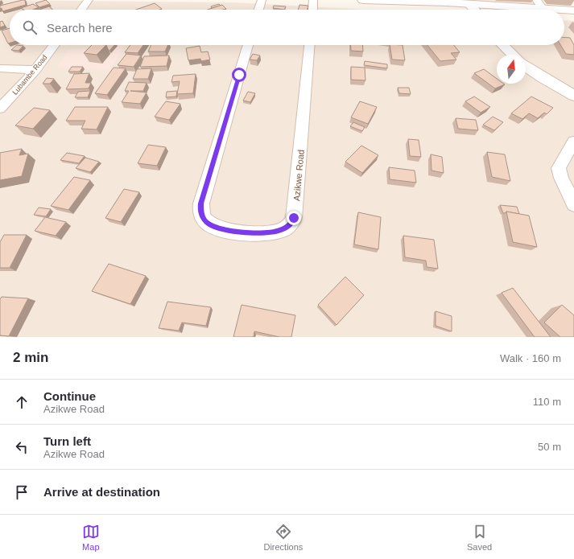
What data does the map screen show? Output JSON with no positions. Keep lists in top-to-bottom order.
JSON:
{
  "streets": {
    "street": ["Lubambe Road", "Azikwe Road"]
  },
  "north": "top",
  "page": {
    "search": "Search here",
    "heading": ["2 min", "Walk · 160 m"],
    "list": [
      ["Continue", "Azikwe Road", "110 m"],
      ["Turn left", "Azikwe Road", "50 m"],
      "Arrive at destination"
    ],
    "nav": ["Map", "Directions", "Saved"]
  }
}
